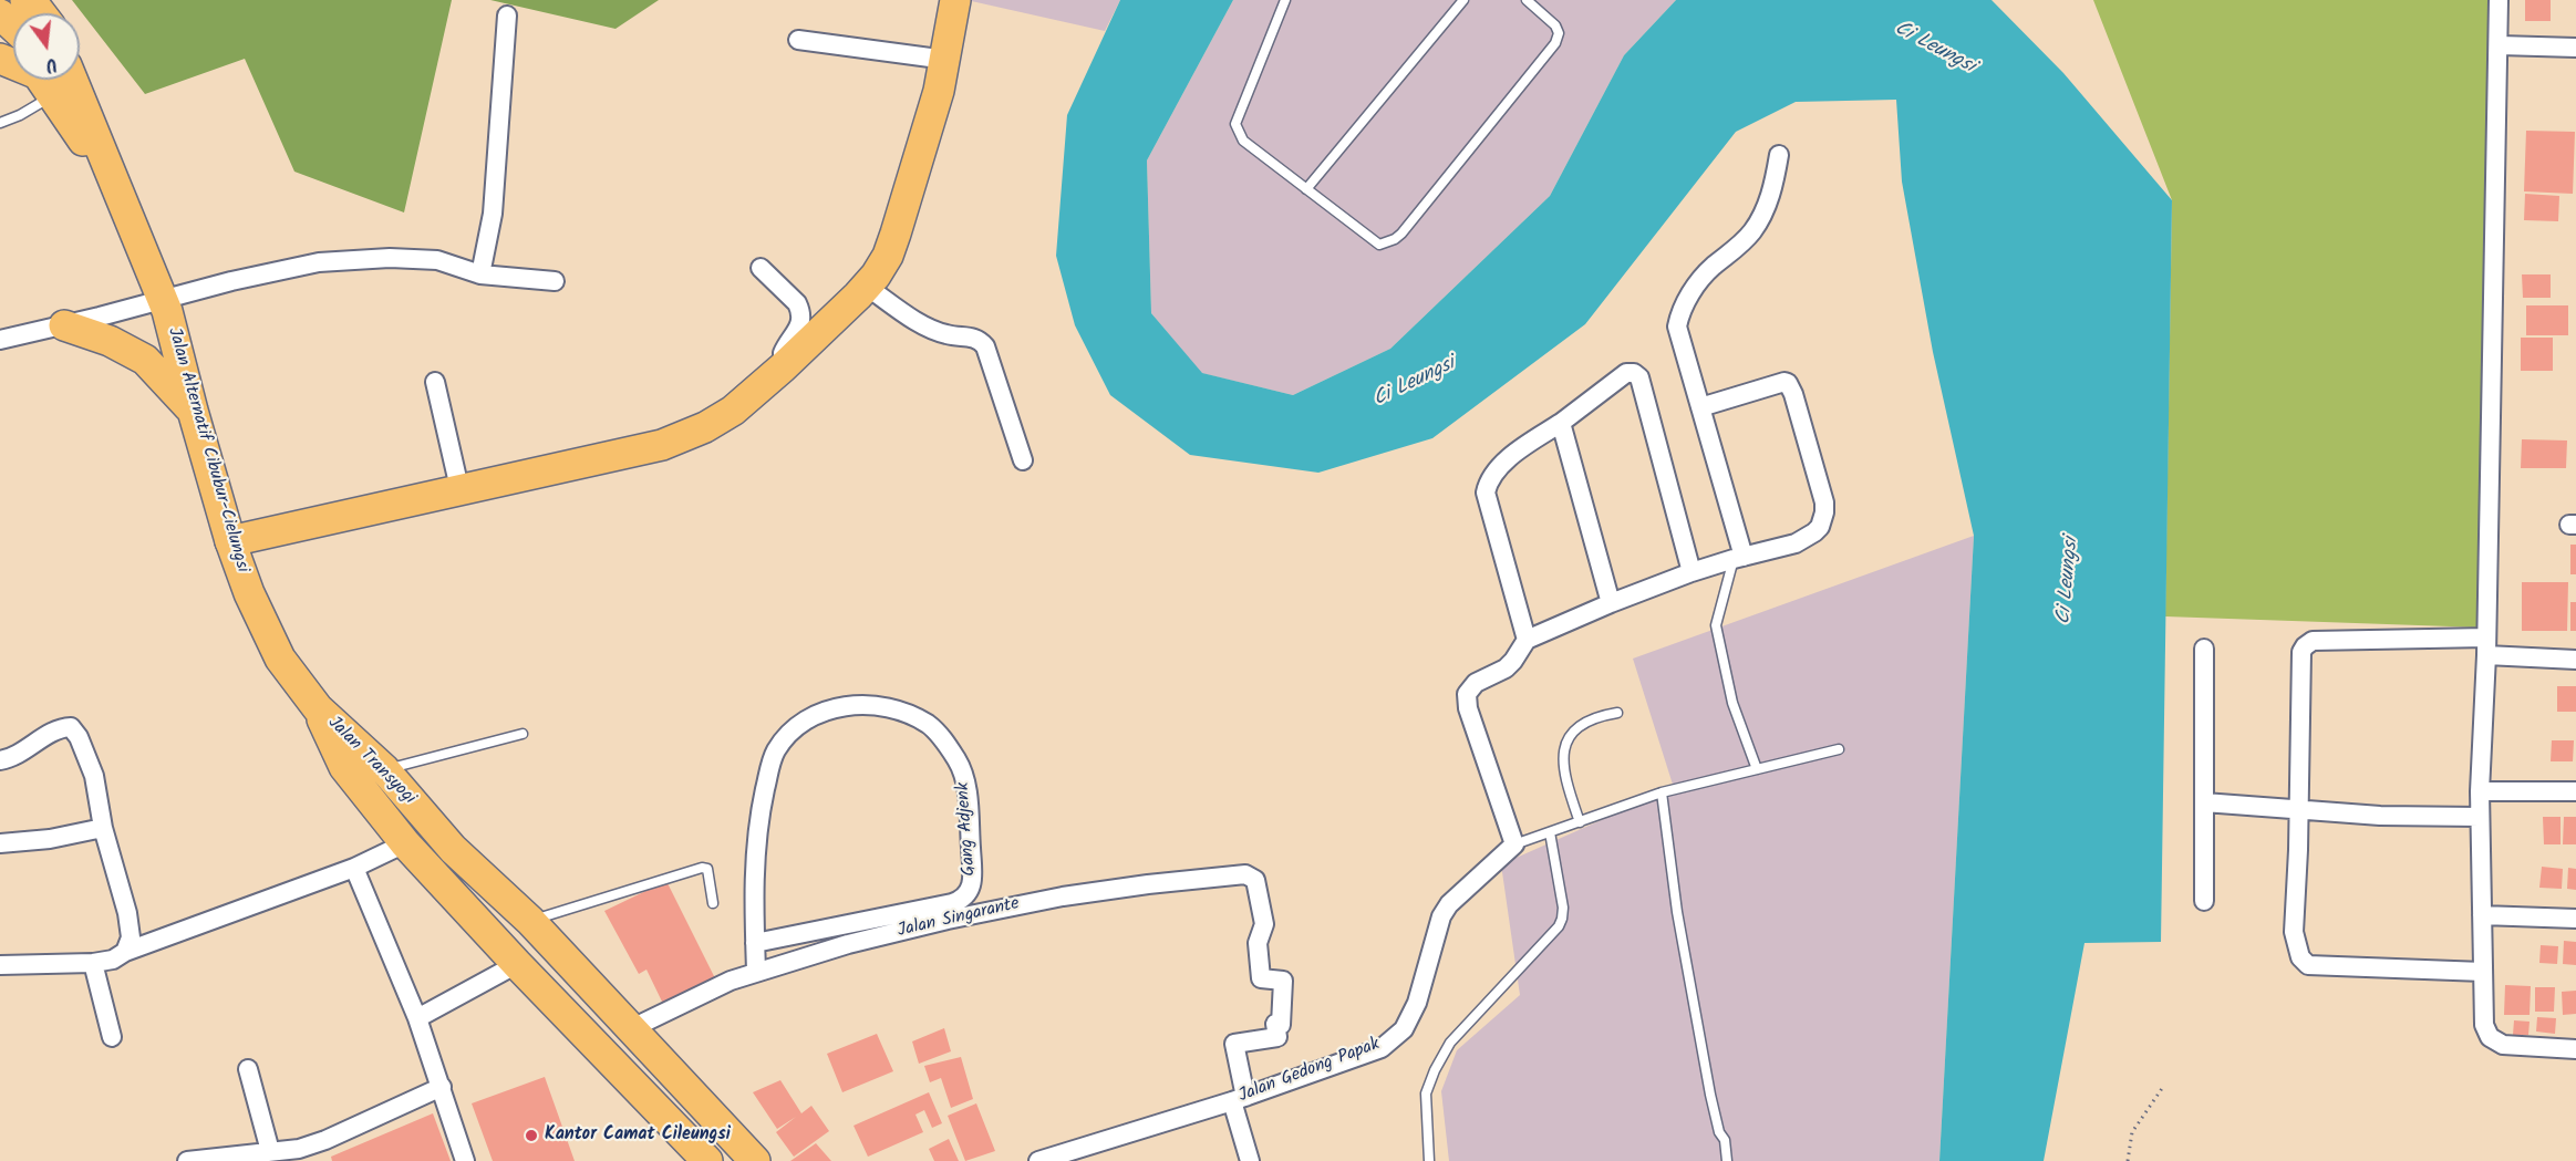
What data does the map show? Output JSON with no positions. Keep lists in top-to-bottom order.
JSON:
{
  "streets": {
    "main road": ["Jalan Alternatif Cibubur-Cielungsi", "Jalan Transyogi"],
    "street": ["Gang Adjenk", "Jalan Singarante", "Jalan Gedong Papak"]
  },
  "crossings": [
    ["Jalan Alternatif Cibubur-Cielungsi", "Jalan Transyogi"],
    ["Jalan Transyogi", "Jalan Singarante"],
    ["Gang Adjenk", "Jalan Singarante"],
    ["Jalan Singarante", "Jalan Gedong Papak"]
  ],
  "water": ["Ci Leungsi"],
  "places": ["Kantor Camat Cileungsi"],
  "north": "bottom"
}
